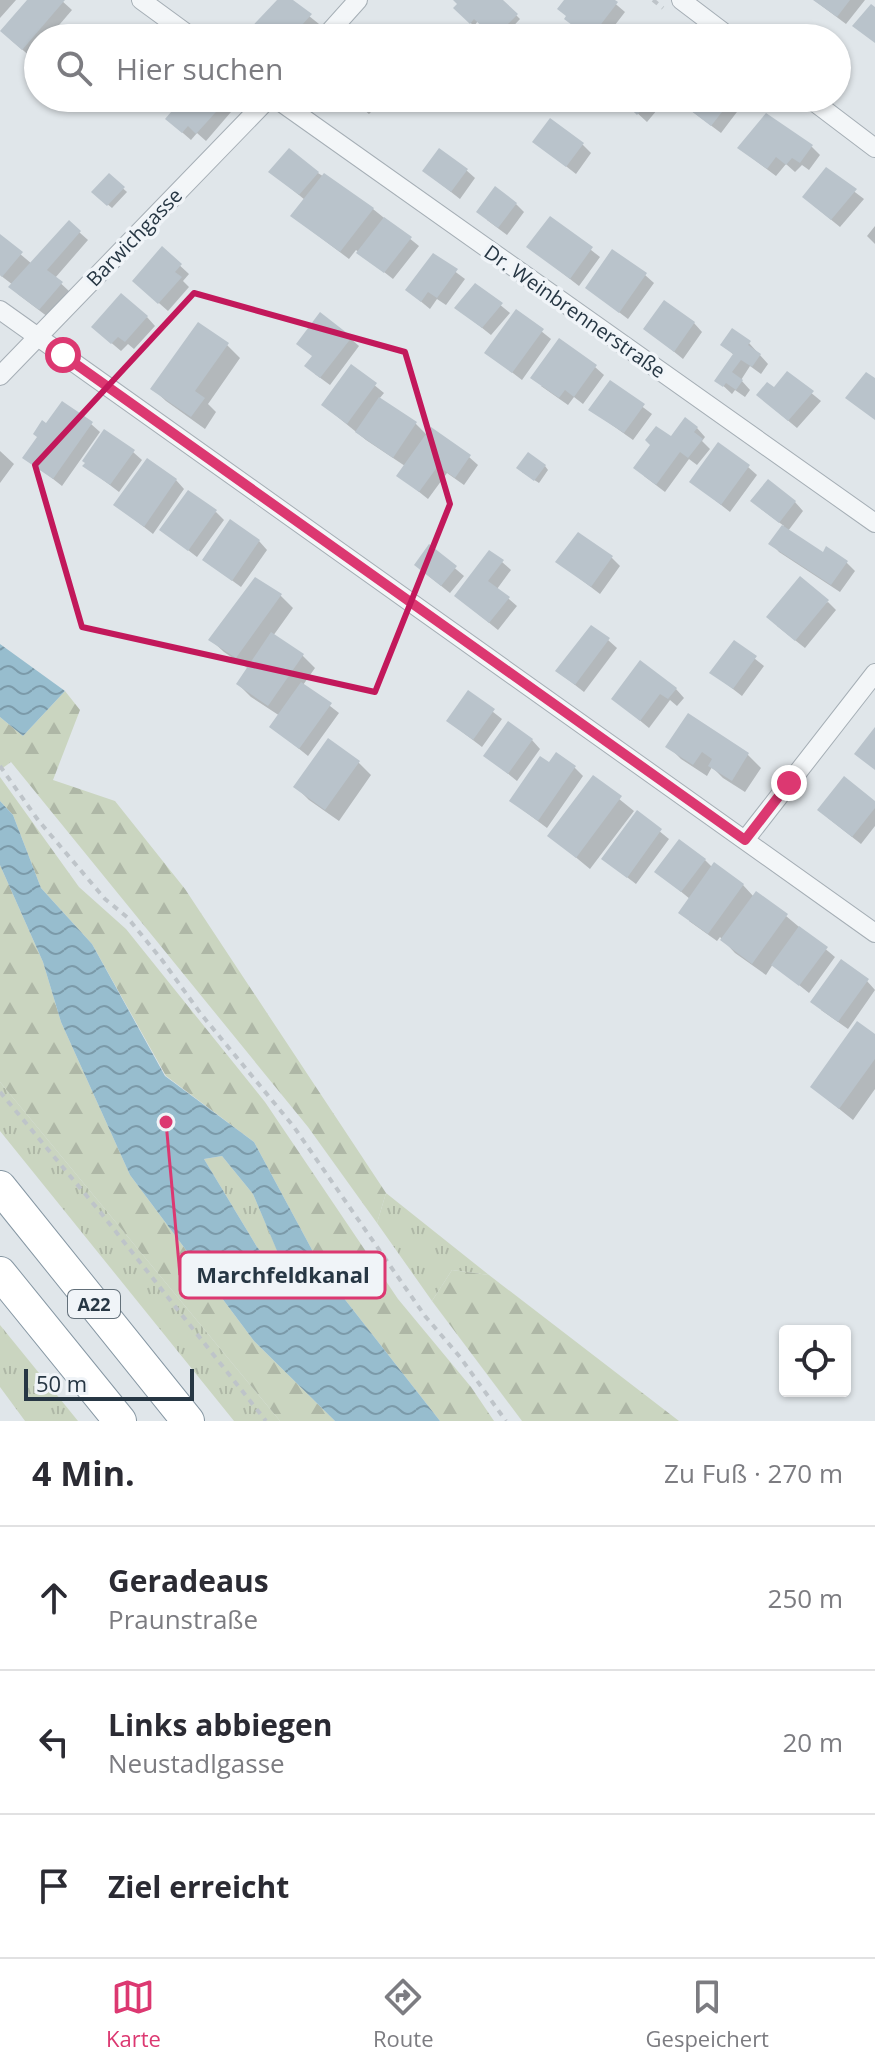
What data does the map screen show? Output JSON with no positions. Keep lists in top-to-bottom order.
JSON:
{
  "streets": {
    "highway": ["A22"],
    "street": ["Barwichgasse", "Dr. Weinbrennerstraße"]
  },
  "places": ["Marchfeldkanal"],
  "scale_bar": "50 m",
  "page": {
    "search": "Hier suchen",
    "scale": "50 m",
    "heading": ["4 Min.", "Zu Fuß · 270 m"],
    "list": [
      ["Geradeaus", "Praunstraße", "250 m"],
      ["Links abbiegen", "Neustadlgasse", "20 m"],
      "Ziel erreicht"
    ],
    "nav": ["Karte", "Route", "Gespeichert"]
  }
}
